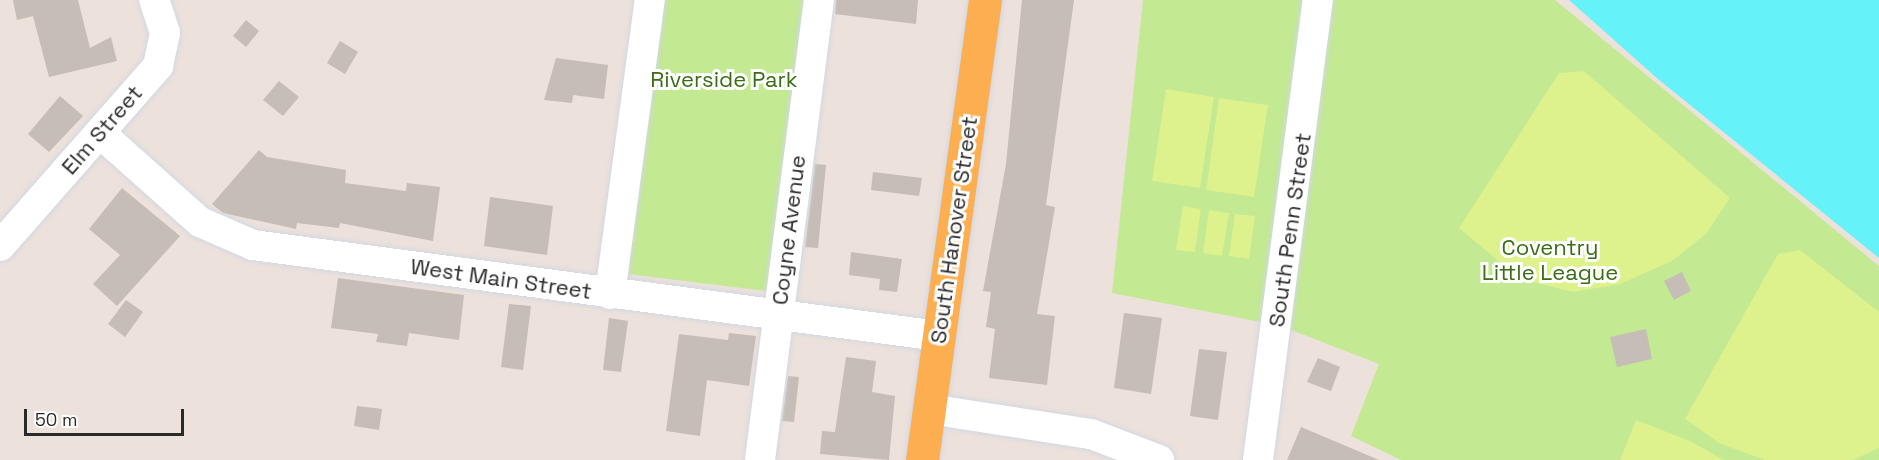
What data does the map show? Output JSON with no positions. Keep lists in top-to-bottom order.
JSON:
{
  "streets": {
    "main road": ["South Hanover Street"],
    "street": [
      "Elm Street",
      "Coyne Avenue",
      "South Penn Street",
      "West Main Street"
    ]
  },
  "crossings": [
    ["Elm Street", "West Main Street"],
    ["Coyne Avenue", "West Main Street"],
    ["South Hanover Street", "West Main Street"]
  ],
  "parks": ["Riverside Park", "Coventry Little League"],
  "scale_bar": "50 m"
}
